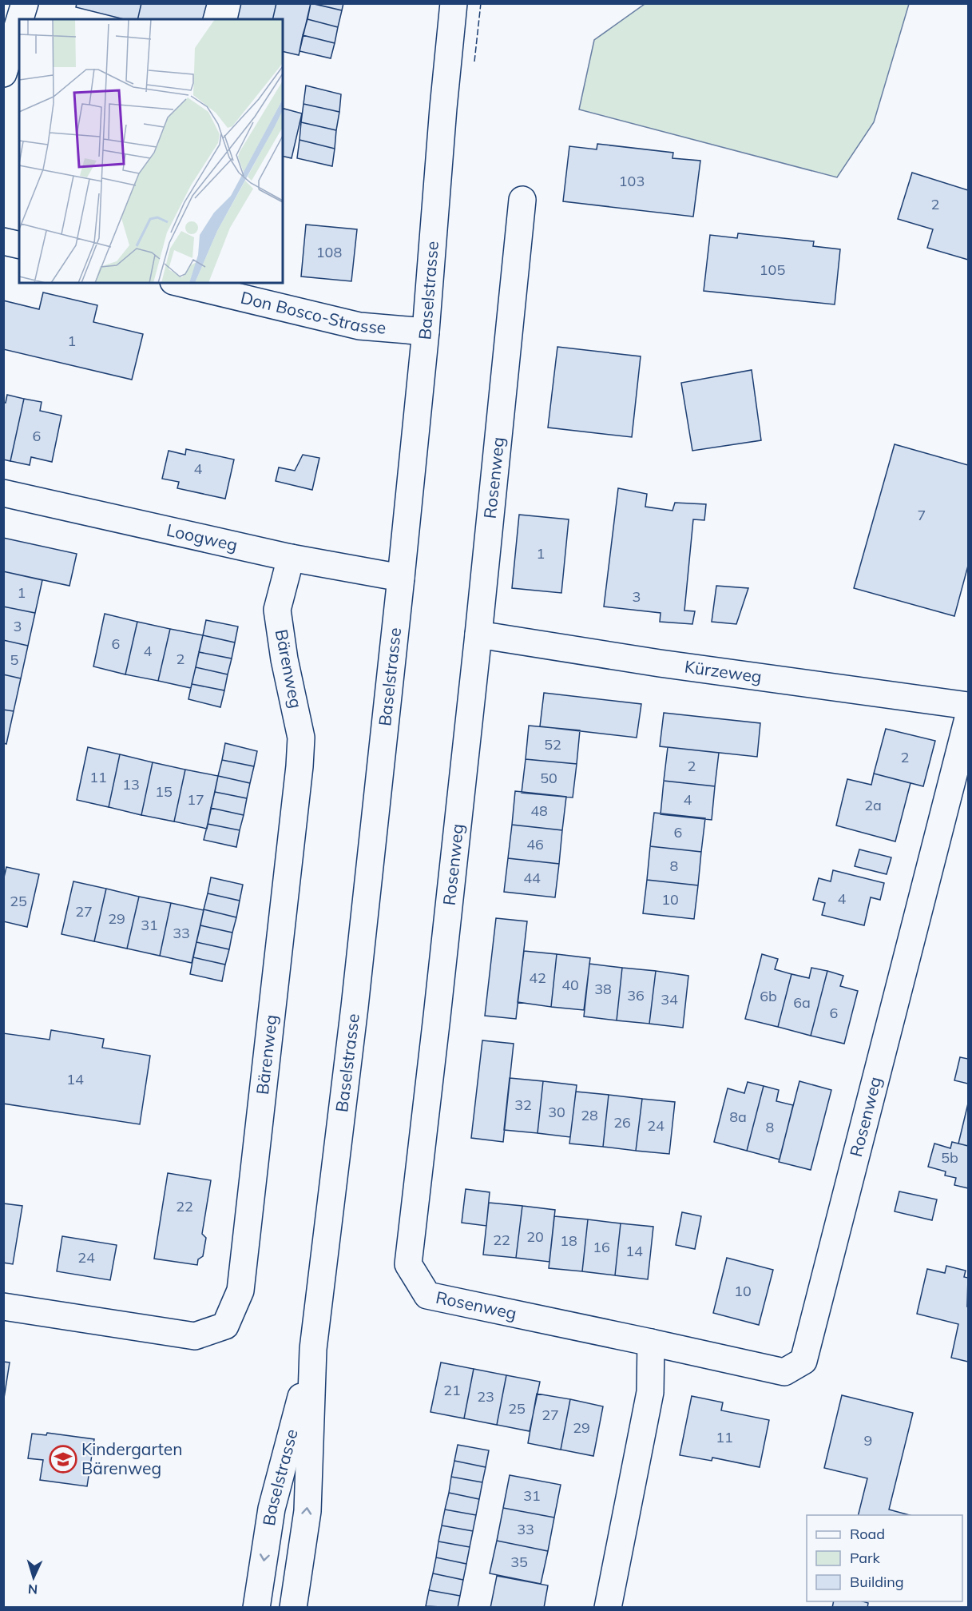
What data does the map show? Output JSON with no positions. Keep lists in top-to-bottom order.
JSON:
{
  "streets": {
    "street": [
      "Baselstrasse",
      "Don Bosco-Strasse",
      "Rosenweg",
      "Loogweg",
      "Bärenweg",
      "Kürzeweg"
    ]
  },
  "crossings": [
    ["Baselstrasse", "Don Bosco-Strasse"],
    ["Baselstrasse", "Loogweg"],
    ["Rosenweg", "Kürzeweg"],
    ["Loogweg", "Bärenweg"]
  ],
  "places": {
    "school or university": ["Kindergarten Bärenweg"]
  },
  "house_numbers": [
    "103",
    "2",
    "108",
    "105",
    "1",
    "6",
    "4",
    "7",
    "1",
    "1",
    "3",
    "3",
    "6",
    "4",
    "2",
    "5",
    "52",
    "2",
    "2",
    "11",
    "50",
    "13",
    "15",
    "17",
    "4",
    "2a",
    "48",
    "6",
    "46",
    "8",
    "44",
    "4",
    "10",
    "25",
    "27",
    "29",
    "31",
    "33",
    "42",
    "40",
    "38",
    "36",
    "6b",
    "34",
    "6a",
    "6",
    "14",
    "32",
    "30",
    "28",
    "8a",
    "26",
    "24",
    "8",
    "5b",
    "22",
    "20",
    "22",
    "18",
    "16",
    "14",
    "24",
    "10",
    "21",
    "23",
    "25",
    "27",
    "29",
    "11",
    "9",
    "31",
    "33",
    "35"
  ],
  "legend": ["Road", "Park", "Building"],
  "north": "bottom"
}
